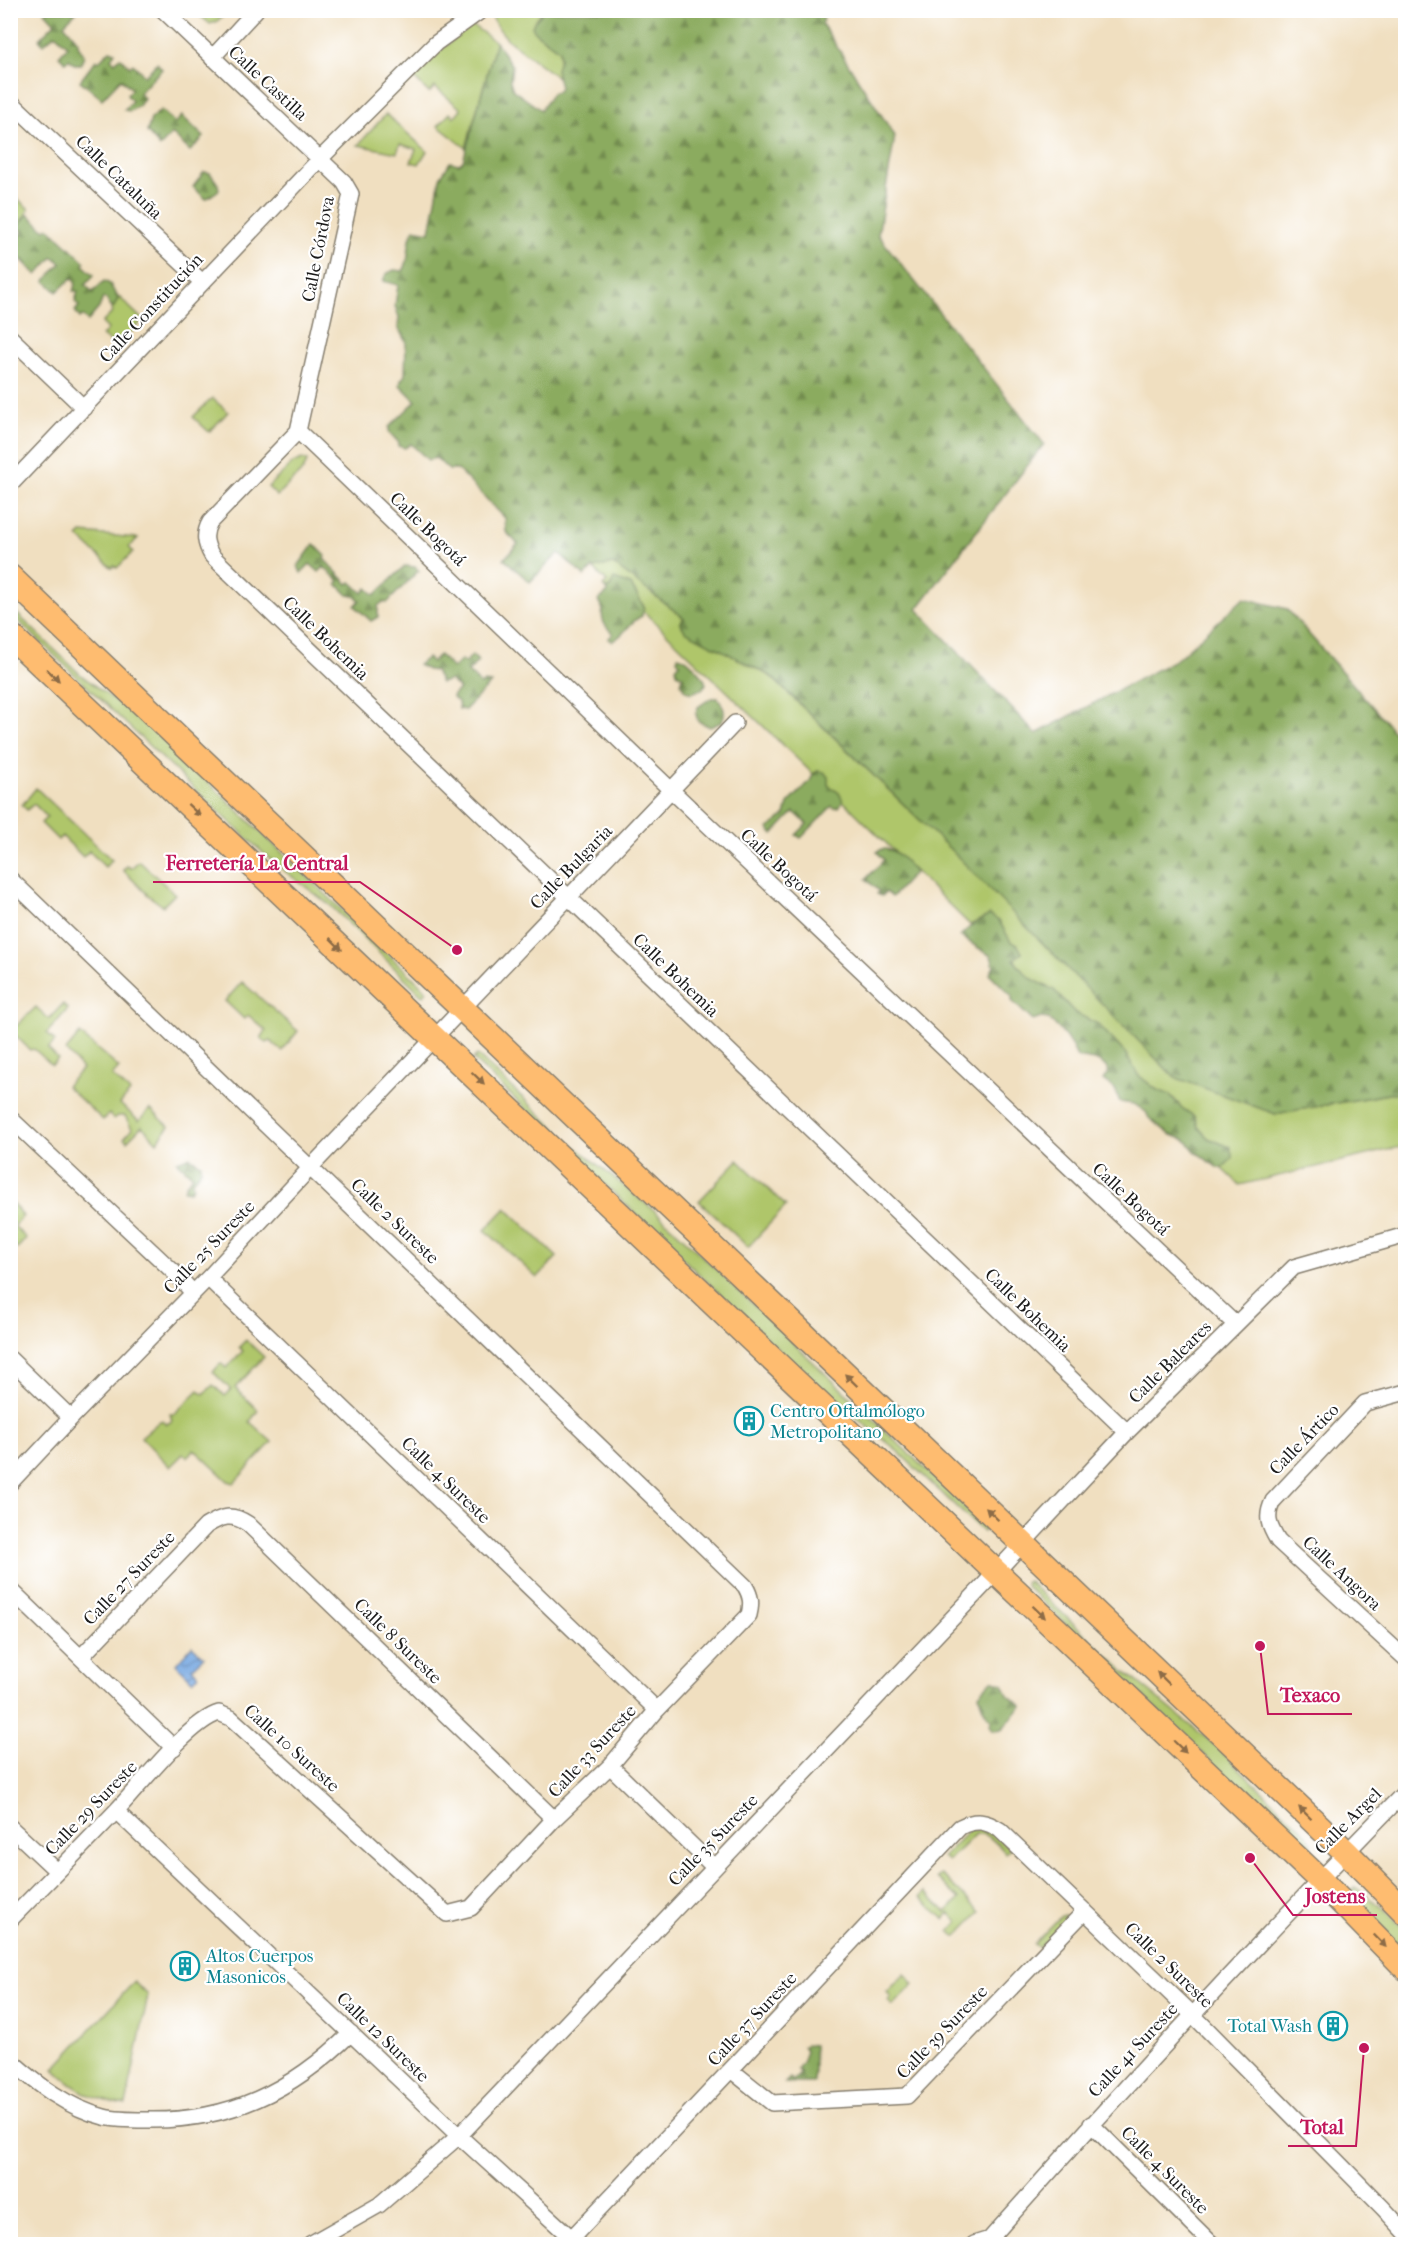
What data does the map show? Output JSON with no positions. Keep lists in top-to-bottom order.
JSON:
{
  "streets": {
    "street": [
      "Calle Castilla",
      "Calle Cataluña",
      "Calle Córdova",
      "Calle Constitución",
      "Calle Bogotá",
      "Calle Bohemia",
      "Calle Bulgaria",
      "Calle 2 Sureste",
      "Calle 25 Sureste",
      "Calle Baleares",
      "Calle Ártico",
      "Calle 4 Sureste",
      "Calle Angora",
      "Calle 27 Sureste",
      "Calle 8 Sureste",
      "Calle 10 Sureste",
      "Calle 33 Sureste",
      "Calle 29 Sureste",
      "Calle Argel",
      "Calle 35 Sureste",
      "Calle 37 Sureste",
      "Calle 39 Sureste",
      "Calle 12 Sureste",
      "Calle 41 Sureste"
    ]
  },
  "crossings": [
    ["Calle Castilla", "Calle Córdova"],
    ["Calle Castilla", "Calle Constitución"],
    ["Calle Cataluña", "Calle Constitución"],
    ["Calle Córdova", "Calle Constitución"],
    ["Calle Córdova", "Calle Bogotá"],
    ["Calle Córdova", "Calle Bohemia"],
    ["Calle Bogotá", "Calle Bohemia"],
    ["Calle Bogotá", "Calle Bulgaria"],
    ["Calle Bogotá", "Calle Baleares"],
    ["Calle Bohemia", "Calle Bulgaria"],
    ["Calle Bohemia", "Calle Baleares"],
    ["Calle Bulgaria", "Calle 25 Sureste"],
    ["Calle 2 Sureste", "Calle 25 Sureste"],
    ["Calle 2 Sureste", "Calle 33 Sureste"],
    ["Calle 2 Sureste", "Calle 37 Sureste"],
    ["Calle 2 Sureste", "Calle 39 Sureste"],
    ["Calle 2 Sureste", "Calle 41 Sureste"],
    ["Calle 25 Sureste", "Calle 4 Sureste"],
    ["Calle Baleares", "Calle 35 Sureste"],
    ["Calle Ártico", "Calle Angora"],
    ["Calle 4 Sureste", "Calle 33 Sureste"],
    ["Calle 4 Sureste", "Calle 41 Sureste"],
    ["Calle 27 Sureste", "Calle 8 Sureste"],
    ["Calle 8 Sureste", "Calle 33 Sureste"],
    ["Calle 10 Sureste", "Calle 33 Sureste"],
    ["Calle 10 Sureste", "Calle 29 Sureste"],
    ["Calle 29 Sureste", "Calle 12 Sureste"],
    ["Calle Argel", "Calle 41 Sureste"],
    ["Calle 35 Sureste", "Calle 12 Sureste"],
    ["Calle 37 Sureste", "Calle 39 Sureste"],
    ["Calle 37 Sureste", "Calle 12 Sureste"]
  ],
  "places": {
    "other": [
      "Ferretería La Central",
      "Texaco",
      "Jostens",
      "Total"
    ],
    "building": ["Centro Oftalmólogo Metropolitano", "Altos Cuerpos Masonicos", "Total Wash"]
  }
}
